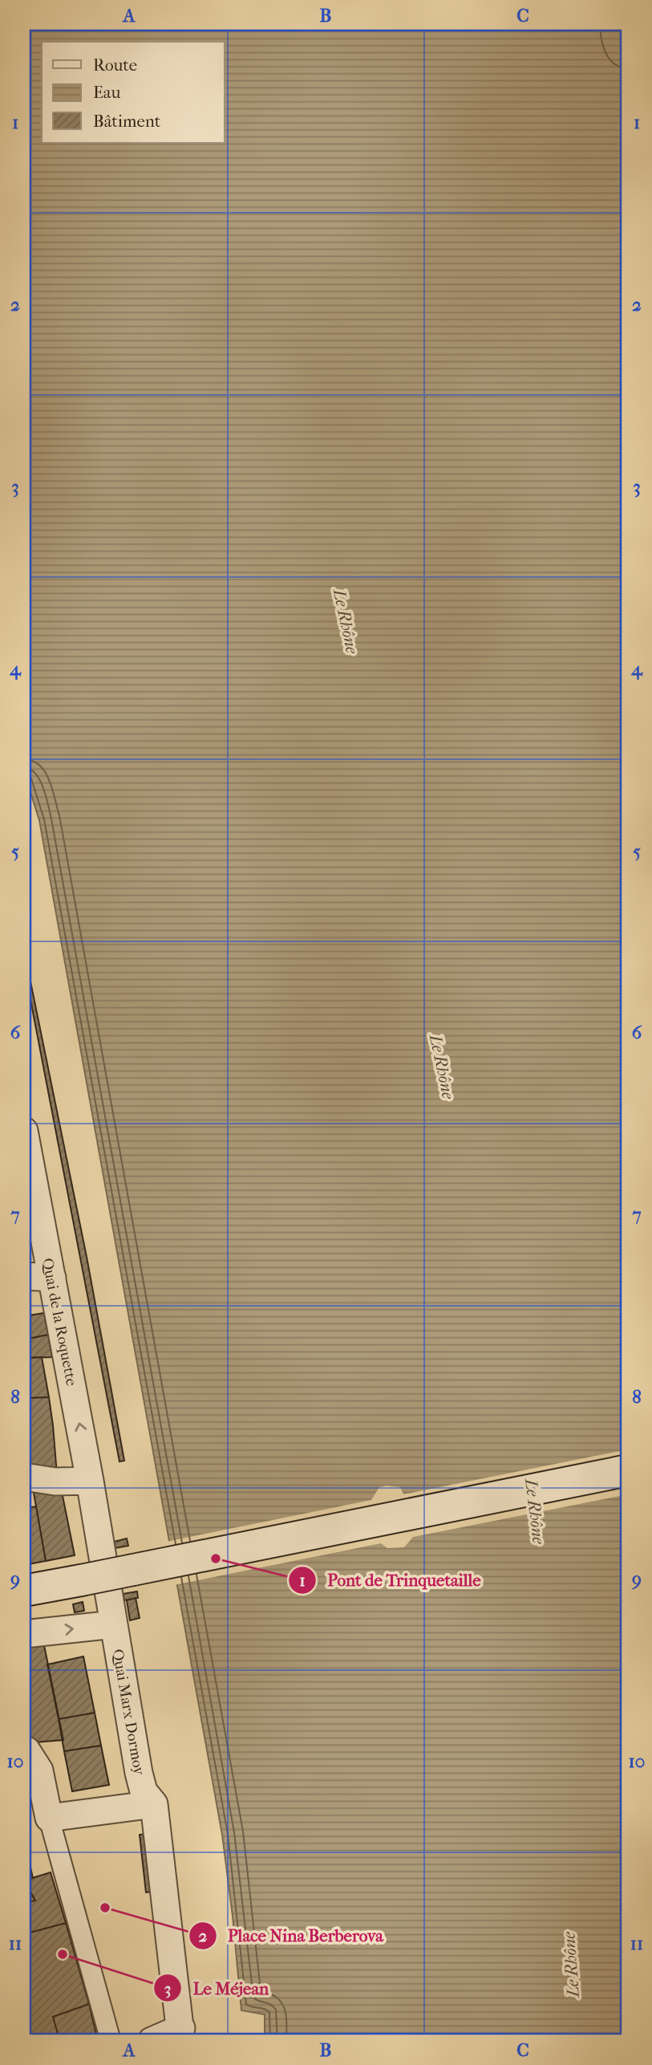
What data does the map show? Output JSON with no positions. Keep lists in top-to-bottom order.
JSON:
{
  "streets": {
    "street": ["Quai de la Roquette", "Quai Marx Dormoy"]
  },
  "crossings": [
    ["Quai de la Roquette", "Quai Marx Dormoy"]
  ],
  "one_way": ["Quai de la Roquette"],
  "water": ["Le Rhône"],
  "places": ["Pont de Trinquetaille", "Place Nina Berberova", "Le Méjean"],
  "legend": ["Route", "Eau", "Bâtiment"],
  "grid": {
    "columns": ["A", "B", "C"],
    "rows": [
      "1",
      "2",
      "3",
      "4",
      "5",
      "6",
      "7",
      "8",
      "9",
      "10",
      "11"
    ]
  }
}
